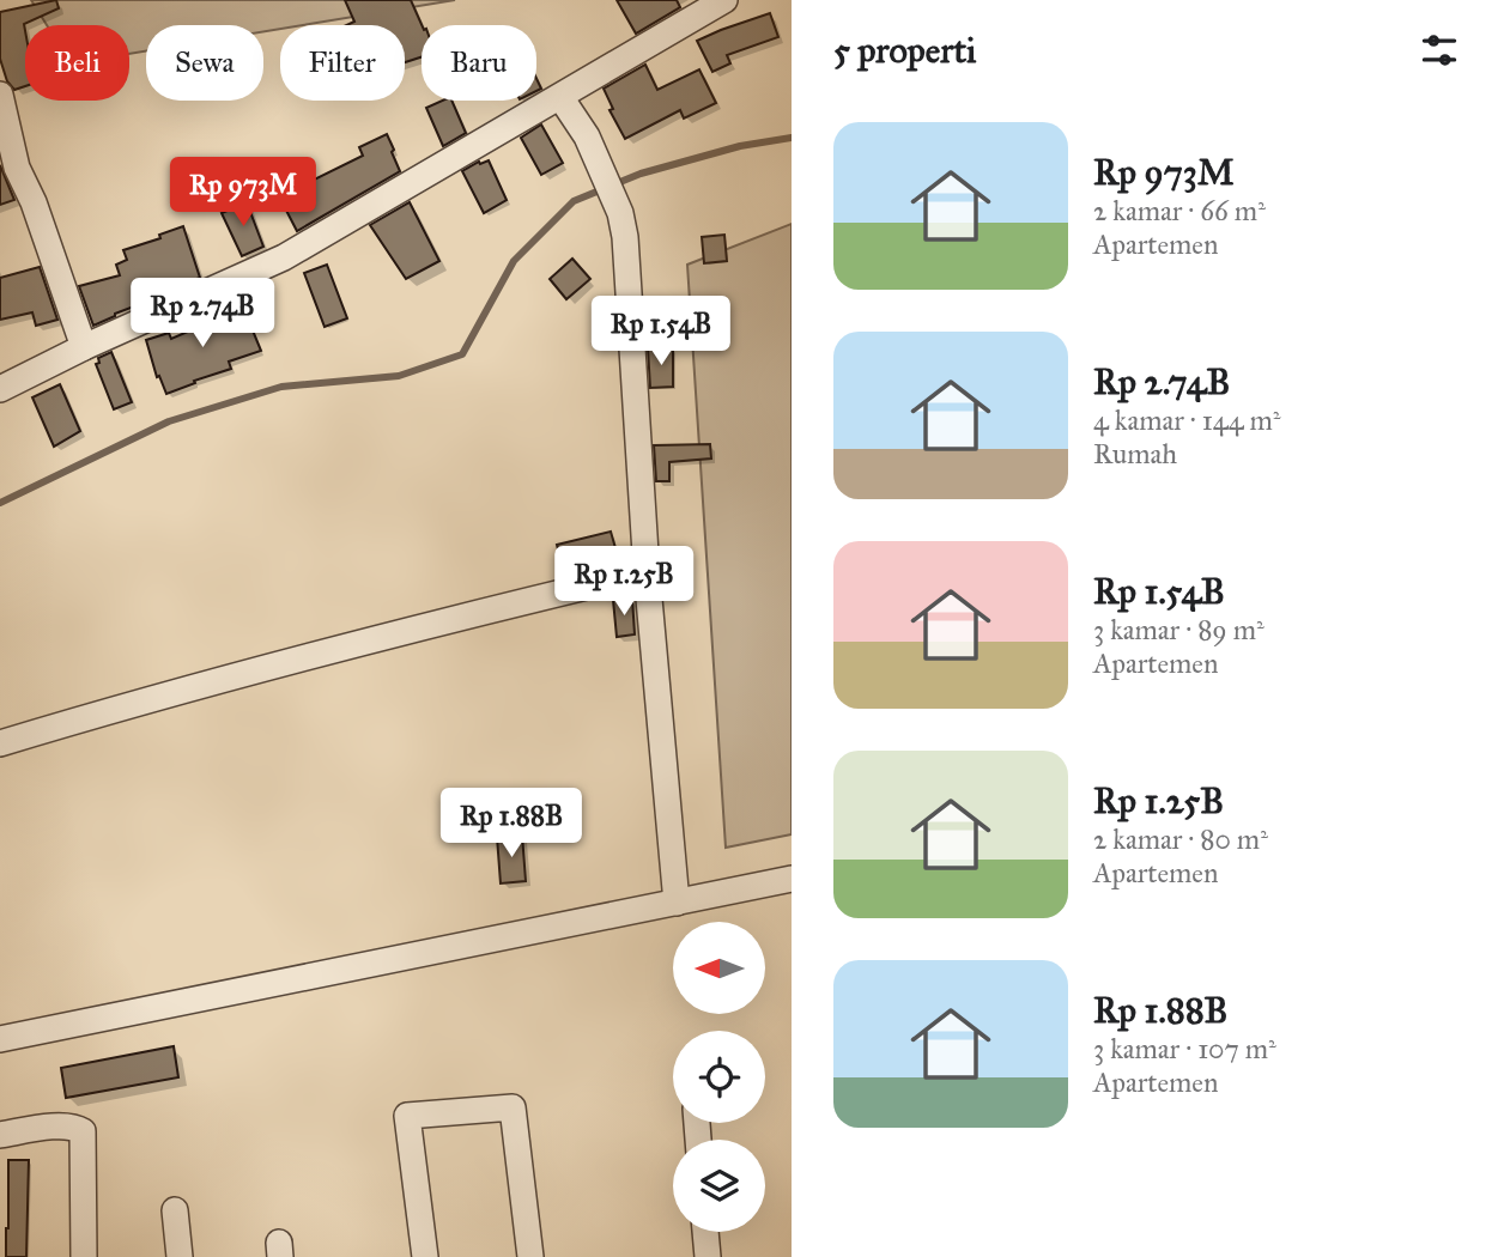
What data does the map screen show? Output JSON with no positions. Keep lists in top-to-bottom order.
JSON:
{
  "north": "left",
  "page": {
    "heading": "5 properti",
    "chip": [
      "Beli",
      "Sewa",
      "Filter",
      "Baru"
    ],
    "list": [
      {
        "name": "Rp 973M",
        "note": "2 kamar · 66 m² · Apartemen"
      },
      {
        "name": "Rp 2.74B",
        "note": "4 kamar · 144 m² · Rumah"
      },
      {
        "name": "Rp 1.54B",
        "note": "3 kamar · 89 m² · Apartemen"
      },
      {
        "name": "Rp 1.25B",
        "note": "2 kamar · 80 m² · Apartemen"
      },
      {
        "name": "Rp 1.88B",
        "note": "3 kamar · 107 m² · Apartemen"
      }
    ],
    "price": [
      "Rp 973M",
      "Rp 2.74B",
      "Rp 1.54B",
      "Rp 1.25B",
      "Rp 1.88B"
    ]
  }
}
